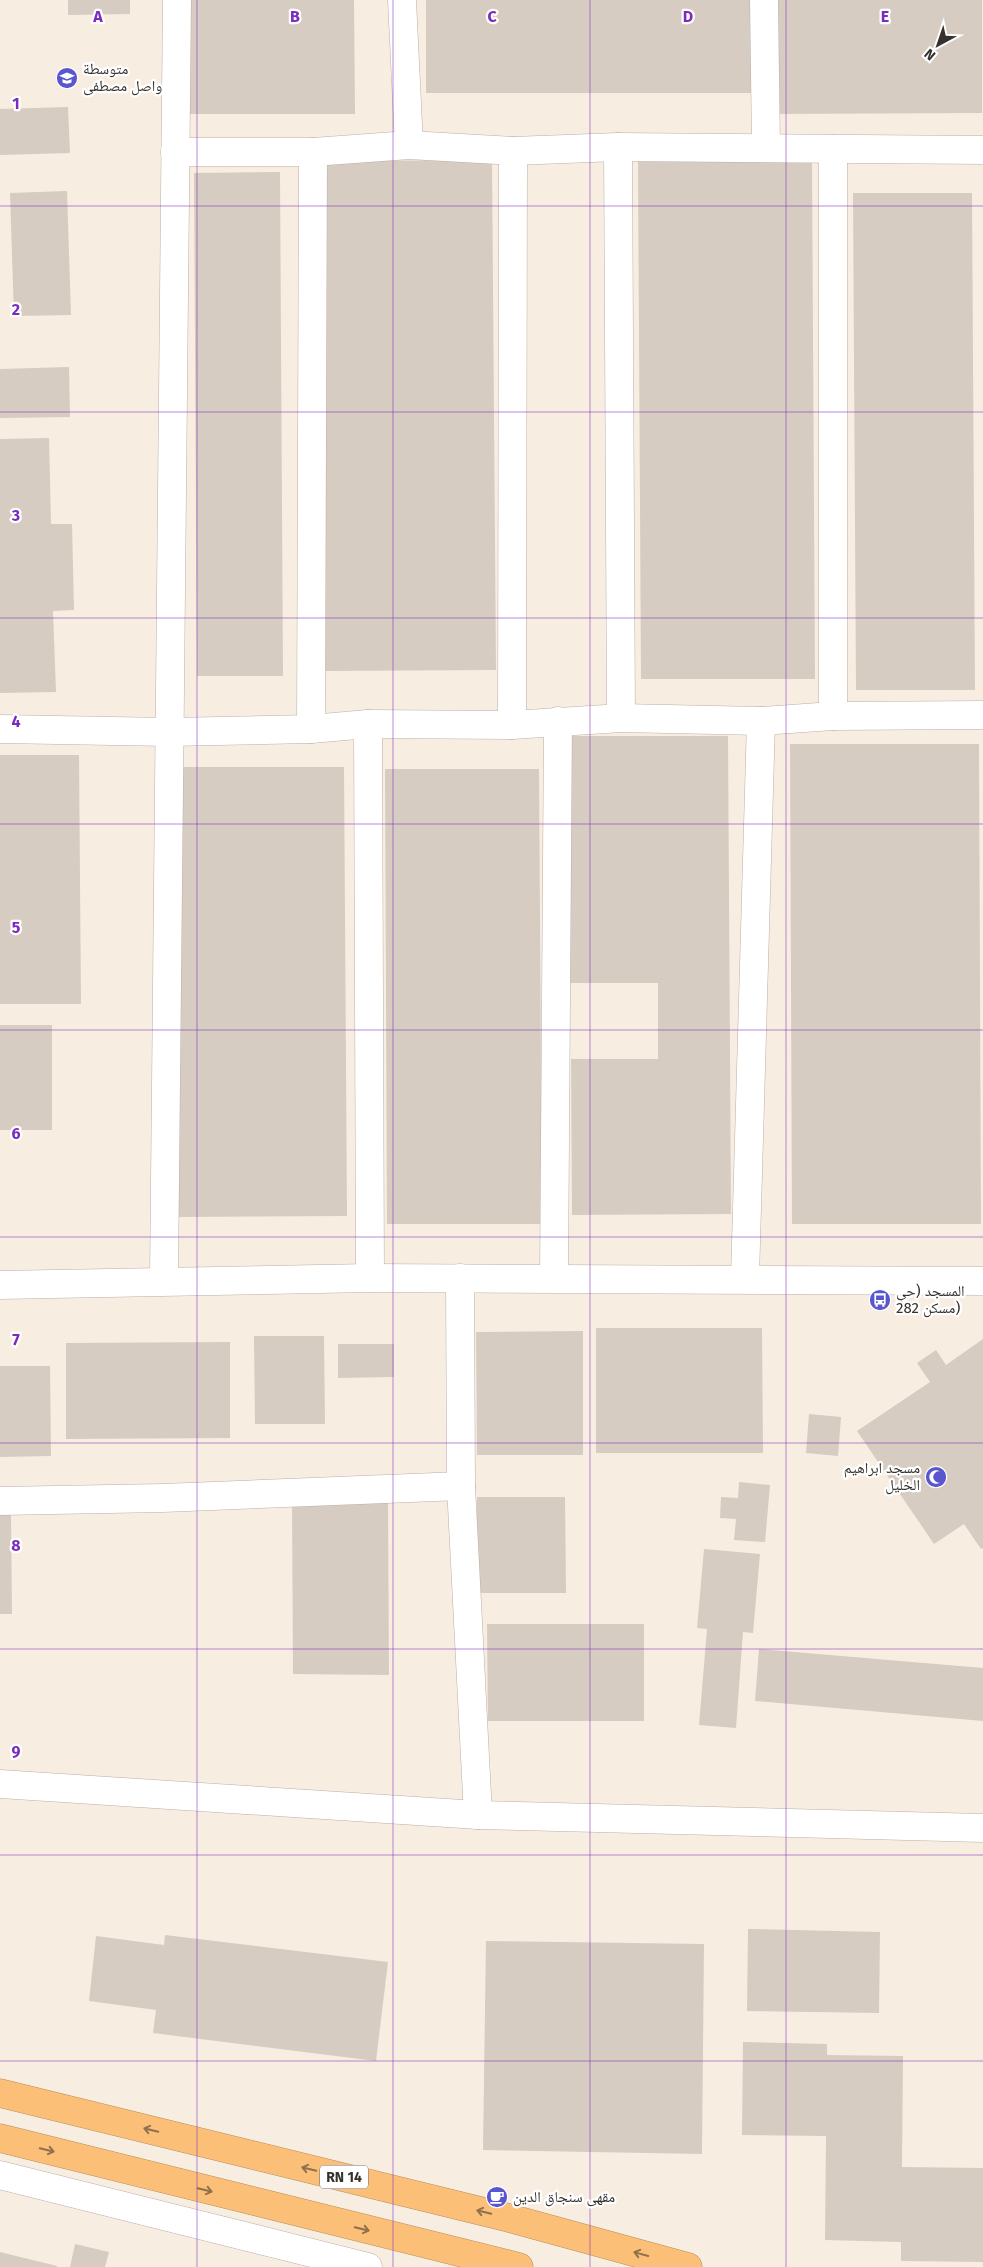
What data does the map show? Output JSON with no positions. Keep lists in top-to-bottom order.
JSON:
{
  "streets": {
    "highway": ["RN 14"]
  },
  "places": {
    "school or university": ["متوسطة واصل مصطفى"],
    "bus stop": ["المسجد (حي 282 مسكن)"],
    "mosque": ["مسجد ابراهيم الخليل"],
    "cafe": ["مقهى سنجاق الدين"]
  },
  "north": "bottom left",
  "grid": {
    "columns": [
      "A",
      "B",
      "C",
      "D",
      "E"
    ],
    "rows": [
      "1",
      "2",
      "3",
      "4",
      "5",
      "6",
      "7",
      "8",
      "9"
    ]
  }
}
